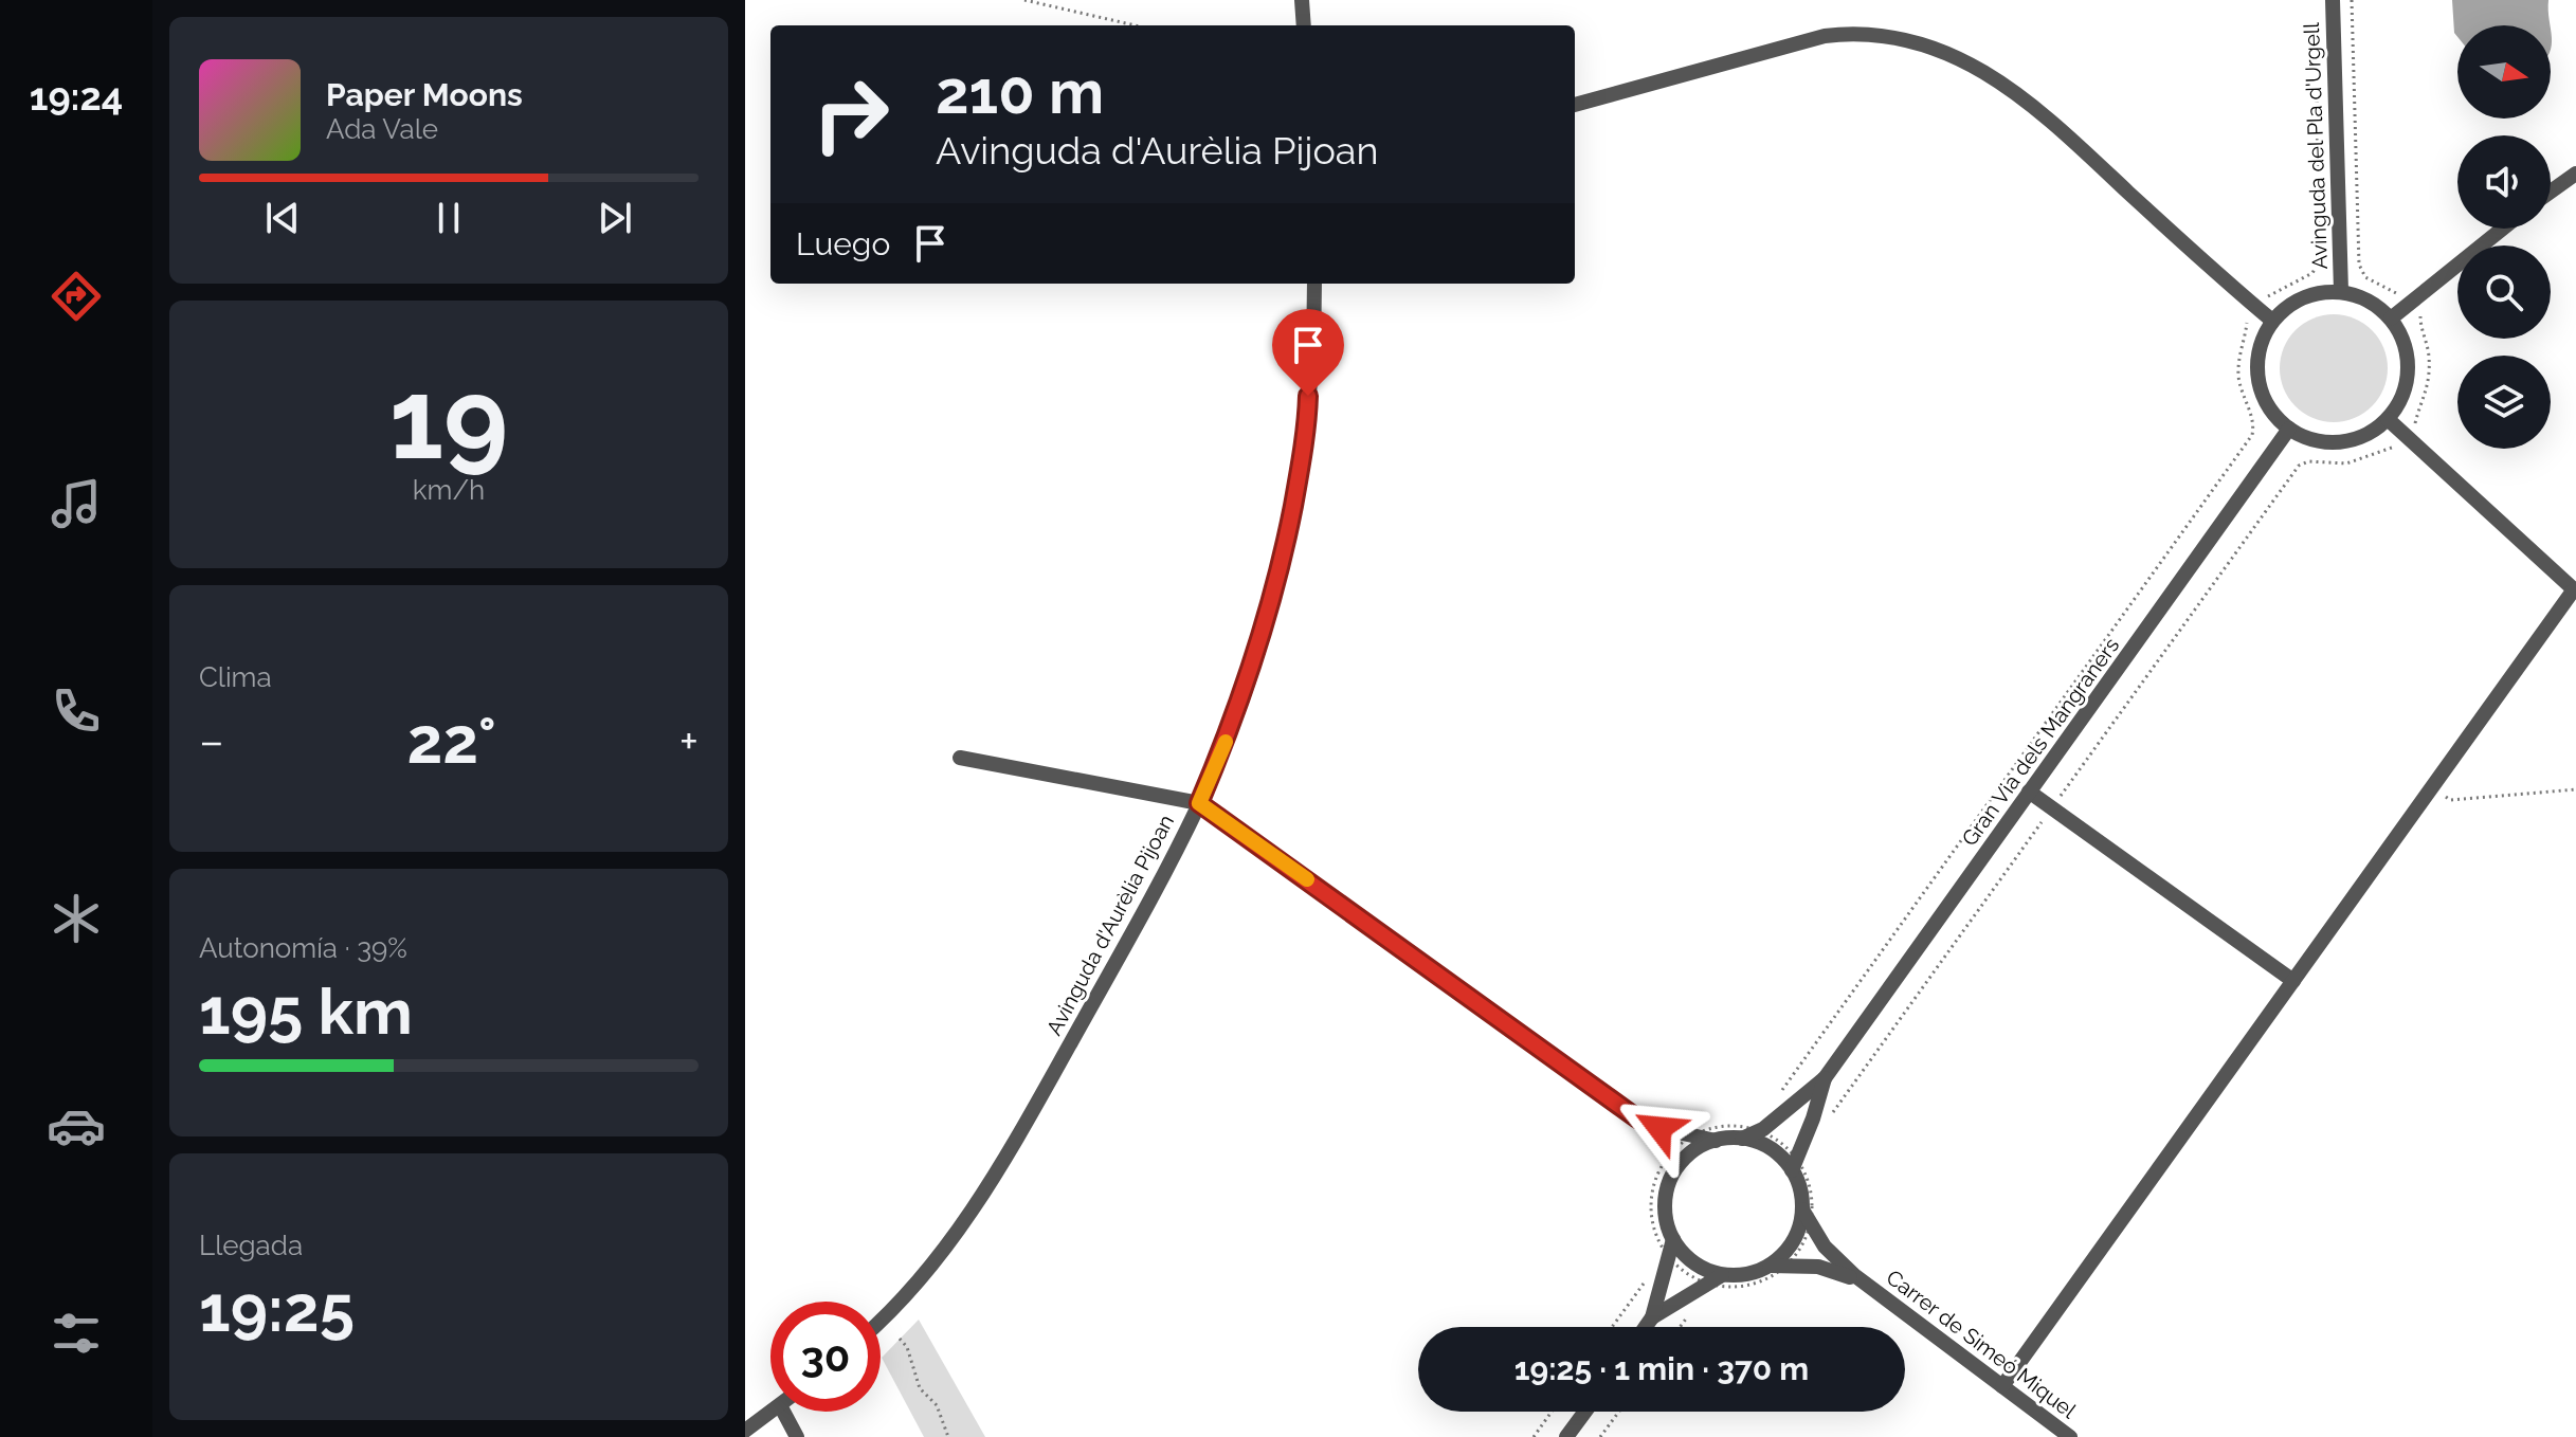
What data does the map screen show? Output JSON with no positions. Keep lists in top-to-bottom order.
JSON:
{
  "streets": {
    "street": [
      "Avinguda del Pla d'Urgell",
      "Gran Via dels Mangraners",
      "Avinguda d'Aurèlia Pijoan",
      "Carrer de Simeó Miquel"
    ]
  },
  "crossings": [
    ["Avinguda del Pla d'Urgell", "Gran Via dels Mangraners"],
    ["Gran Via dels Mangraners", "Carrer de Simeó Miquel"]
  ],
  "north": "right",
  "page": {
    "tabs": "19:24",
    "turn": ["210 m", "Avinguda d'Aurèlia Pijoan"],
    "song": ["Paper Moons", "Ada Vale"],
    "then": "Luego",
    "tile": [
      ["19", "km/h"],
      "Clima",
      ["Autonomía · 39%", "195 km"],
      ["Llegada", "19:25"]
    ],
    "heat": ["−", "22°", "+"],
    "limit": "30",
    "trip": "19:25 · 1 min · 370 m"
  }
}
